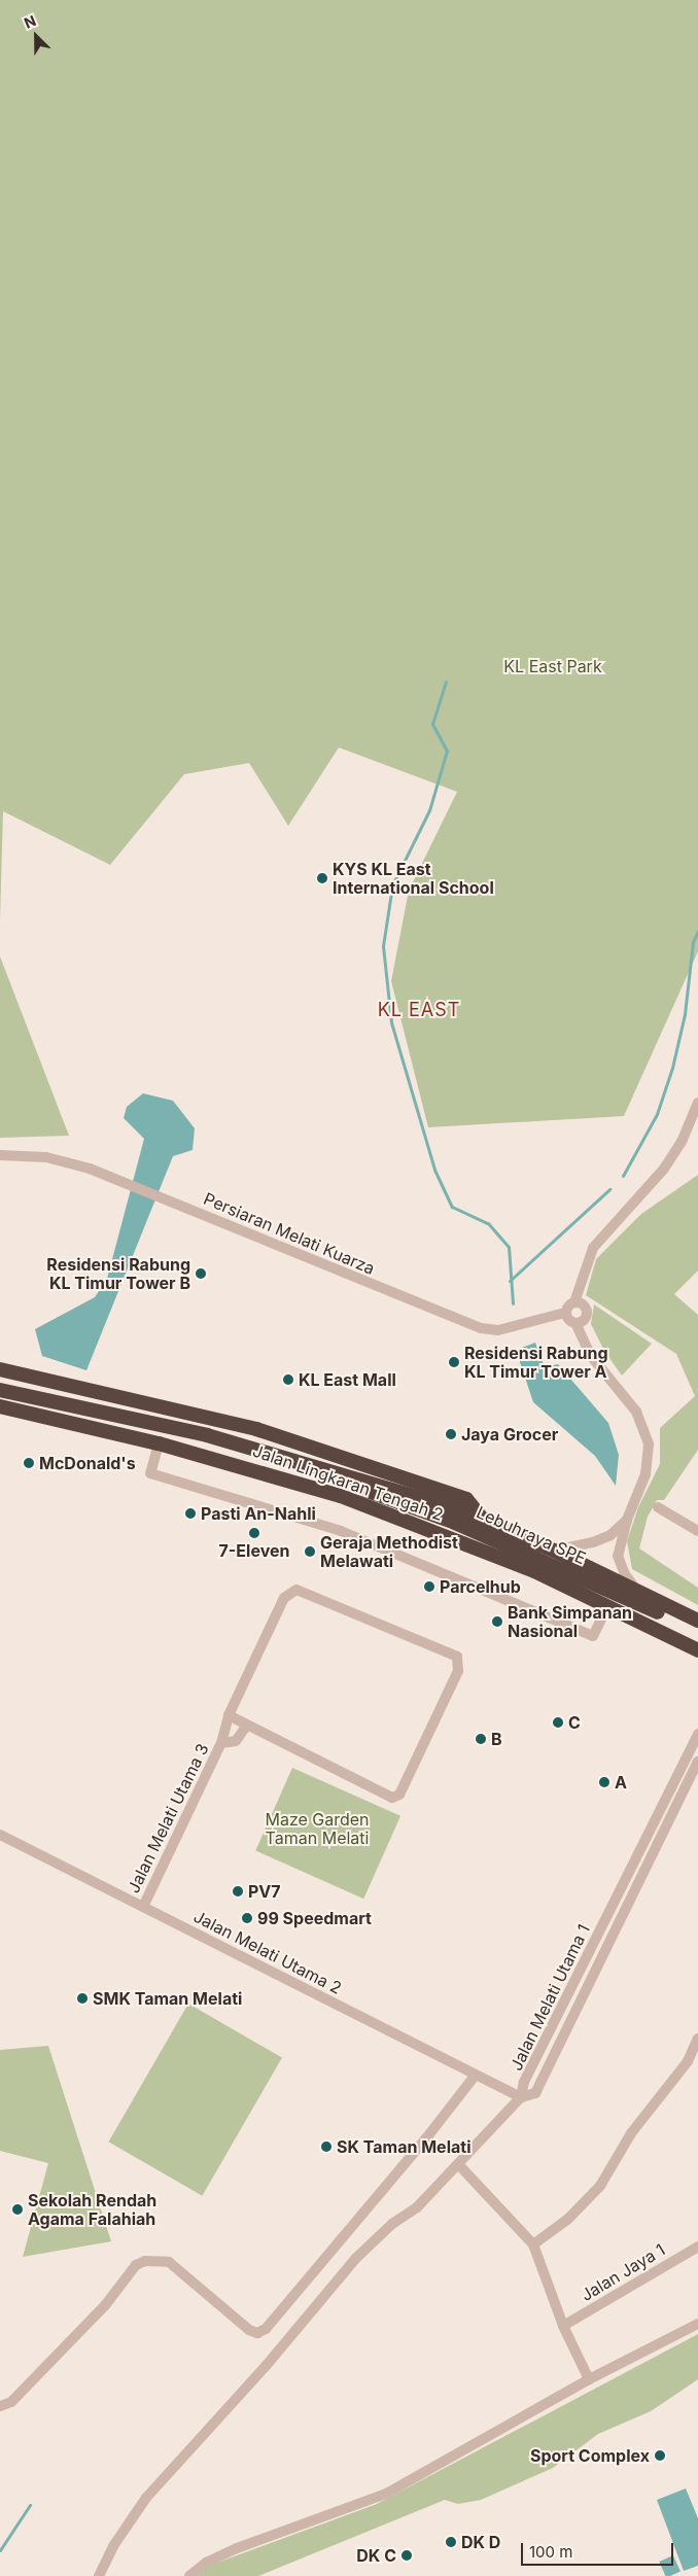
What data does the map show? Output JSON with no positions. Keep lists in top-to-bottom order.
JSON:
{
  "streets": {
    "highway": ["Jalan Lingkaran Tengah 2", "Lebuhraya SPE"],
    "street": [
      "Persiaran Melati Kuarza",
      "Jalan Melati Utama 3",
      "Jalan Melati Utama 2",
      "Jalan Melati Utama 1",
      "Jalan Jaya 1"
    ]
  },
  "crossings": [
    ["Jalan Lingkaran Tengah 2", "Lebuhraya SPE"],
    ["Jalan Melati Utama 3", "Jalan Melati Utama 2"],
    ["Jalan Melati Utama 2", "Jalan Melati Utama 1"]
  ],
  "districts": ["KL EAST"],
  "parks": ["KL East Park", "Maze Garden Taman Melati"],
  "places": [
    "KYS KL East International School",
    "Residensi Rabung KL Timur Tower B",
    "Residensi Rabung KL Timur Tower A",
    "KL East Mall",
    "Jaya Grocer",
    "McDonald's",
    "Pasti An-Nahli",
    "7-Eleven",
    "Geraja Methodist Melawati",
    "Parcelhub",
    "Bank Simpanan Nasional",
    "C",
    "B",
    "A",
    "PV7",
    "99 Speedmart",
    "SMK Taman Melati",
    "SK Taman Melati",
    "Sekolah Rendah Agama Falahiah",
    "Sport Complex",
    "DK D",
    "DK C"
  ],
  "scale_bar": "100 m",
  "north": "top left"
}
